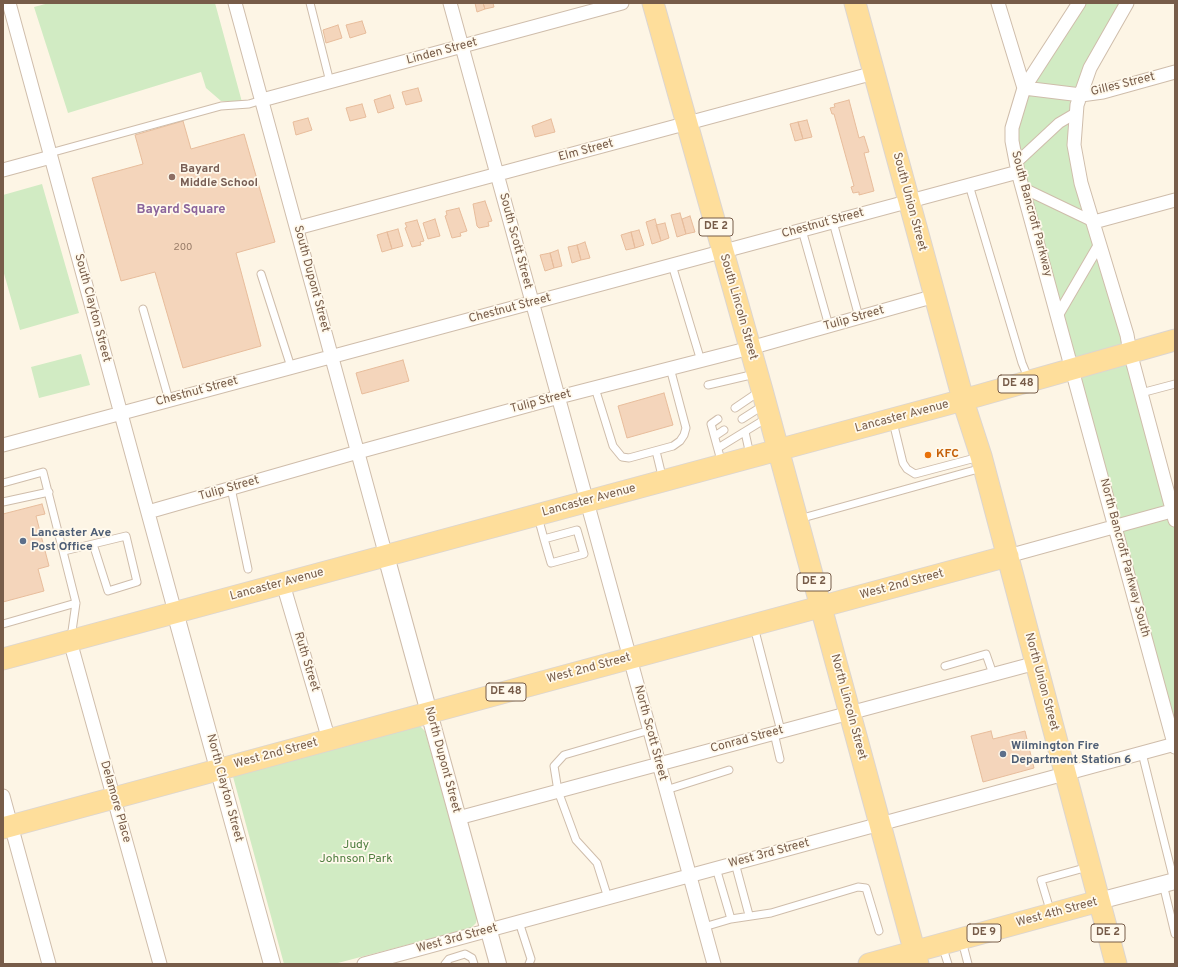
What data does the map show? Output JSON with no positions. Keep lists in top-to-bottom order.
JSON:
{
  "streets": {
    "main road": [
      "South Union Street",
      "DE 2",
      "South Lincoln Street",
      "DE 48",
      "Lancaster Avenue",
      "West 2nd Street",
      "North Union Street",
      "North Lincoln Street",
      "West 4th Street",
      "DE 9"
    ],
    "street": [
      "Linden Street",
      "Gilles Street",
      "Elm Street",
      "South Bancroft Parkway",
      "Chestnut Street",
      "South Scott Street",
      "South Dupont Street",
      "South Clayton Street",
      "Tulip Street",
      "North Bancroft Parkway South",
      "Ruth Street",
      "North Scott Street",
      "Conrad Street",
      "North Dupont Street",
      "North Clayton Street",
      "Delamore Place",
      "West 3rd Street"
    ]
  },
  "crossings": [
    ["Linden Street", "South Scott Street"],
    ["Linden Street", "South Dupont Street"],
    ["Gilles Street", "South Bancroft Parkway"],
    ["Elm Street", "South Union Street"],
    ["Elm Street", "South Scott Street"],
    ["Elm Street", "South Dupont Street"],
    ["Elm Street", "South Lincoln Street"],
    ["South Union Street", "Chestnut Street"],
    ["South Union Street", "Tulip Street"],
    ["South Union Street", "Lancaster Avenue"],
    ["South Union Street", "North Union Street"],
    ["South Bancroft Parkway", "Chestnut Street"],
    ["South Bancroft Parkway", "Lancaster Avenue"],
    ["South Bancroft Parkway", "North Bancroft Parkway South"],
    ["Chestnut Street", "South Scott Street"],
    ["Chestnut Street", "South Dupont Street"],
    ["Chestnut Street", "South Lincoln Street"],
    ["Chestnut Street", "South Clayton Street"],
    ["South Scott Street", "Tulip Street"],
    ["South Scott Street", "Lancaster Avenue"],
    ["South Scott Street", "North Scott Street"],
    ["South Dupont Street", "Tulip Street"],
    ["South Dupont Street", "Lancaster Avenue"],
    ["South Dupont Street", "North Dupont Street"],
    ["South Lincoln Street", "Tulip Street"],
    ["South Lincoln Street", "Lancaster Avenue"],
    ["South Lincoln Street", "North Lincoln Street"],
    ["South Clayton Street", "Tulip Street"],
    ["South Clayton Street", "Lancaster Avenue"],
    ["South Clayton Street", "North Clayton Street"],
    ["Lancaster Avenue", "North Bancroft Parkway South"],
    ["Lancaster Avenue", "Ruth Street"],
    ["Lancaster Avenue", "North Union Street"],
    ["Lancaster Avenue", "North Lincoln Street"],
    ["Lancaster Avenue", "North Scott Street"],
    ["Lancaster Avenue", "North Dupont Street"],
    ["Lancaster Avenue", "North Clayton Street"],
    ["Lancaster Avenue", "Delamore Place"],
    ["North Bancroft Parkway South", "West 2nd Street"],
    ["North Bancroft Parkway South", "West 3rd Street"],
    ["West 2nd Street", "Ruth Street"],
    ["West 2nd Street", "North Union Street"],
    ["West 2nd Street", "North Lincoln Street"],
    ["West 2nd Street", "North Scott Street"],
    ["West 2nd Street", "North Dupont Street"],
    ["West 2nd Street", "North Clayton Street"],
    ["West 2nd Street", "Delamore Place"],
    ["North Union Street", "Conrad Street"],
    ["North Union Street", "West 3rd Street"],
    ["North Union Street", "West 4th Street"],
    ["North Lincoln Street", "Conrad Street"],
    ["North Lincoln Street", "West 3rd Street"],
    ["North Lincoln Street", "West 4th Street"],
    ["North Scott Street", "Conrad Street"],
    ["North Scott Street", "West 3rd Street"],
    ["Conrad Street", "North Dupont Street"],
    ["North Dupont Street", "West 3rd Street"]
  ],
  "districts": ["Bayard Square"],
  "parks": ["Judy Johnson Park"],
  "places": [
    "Bayard Middle School",
    "KFC",
    "Lancaster Ave Post Office",
    "Wilmington Fire Department Station 6"
  ],
  "house_numbers": ["200"]
}
